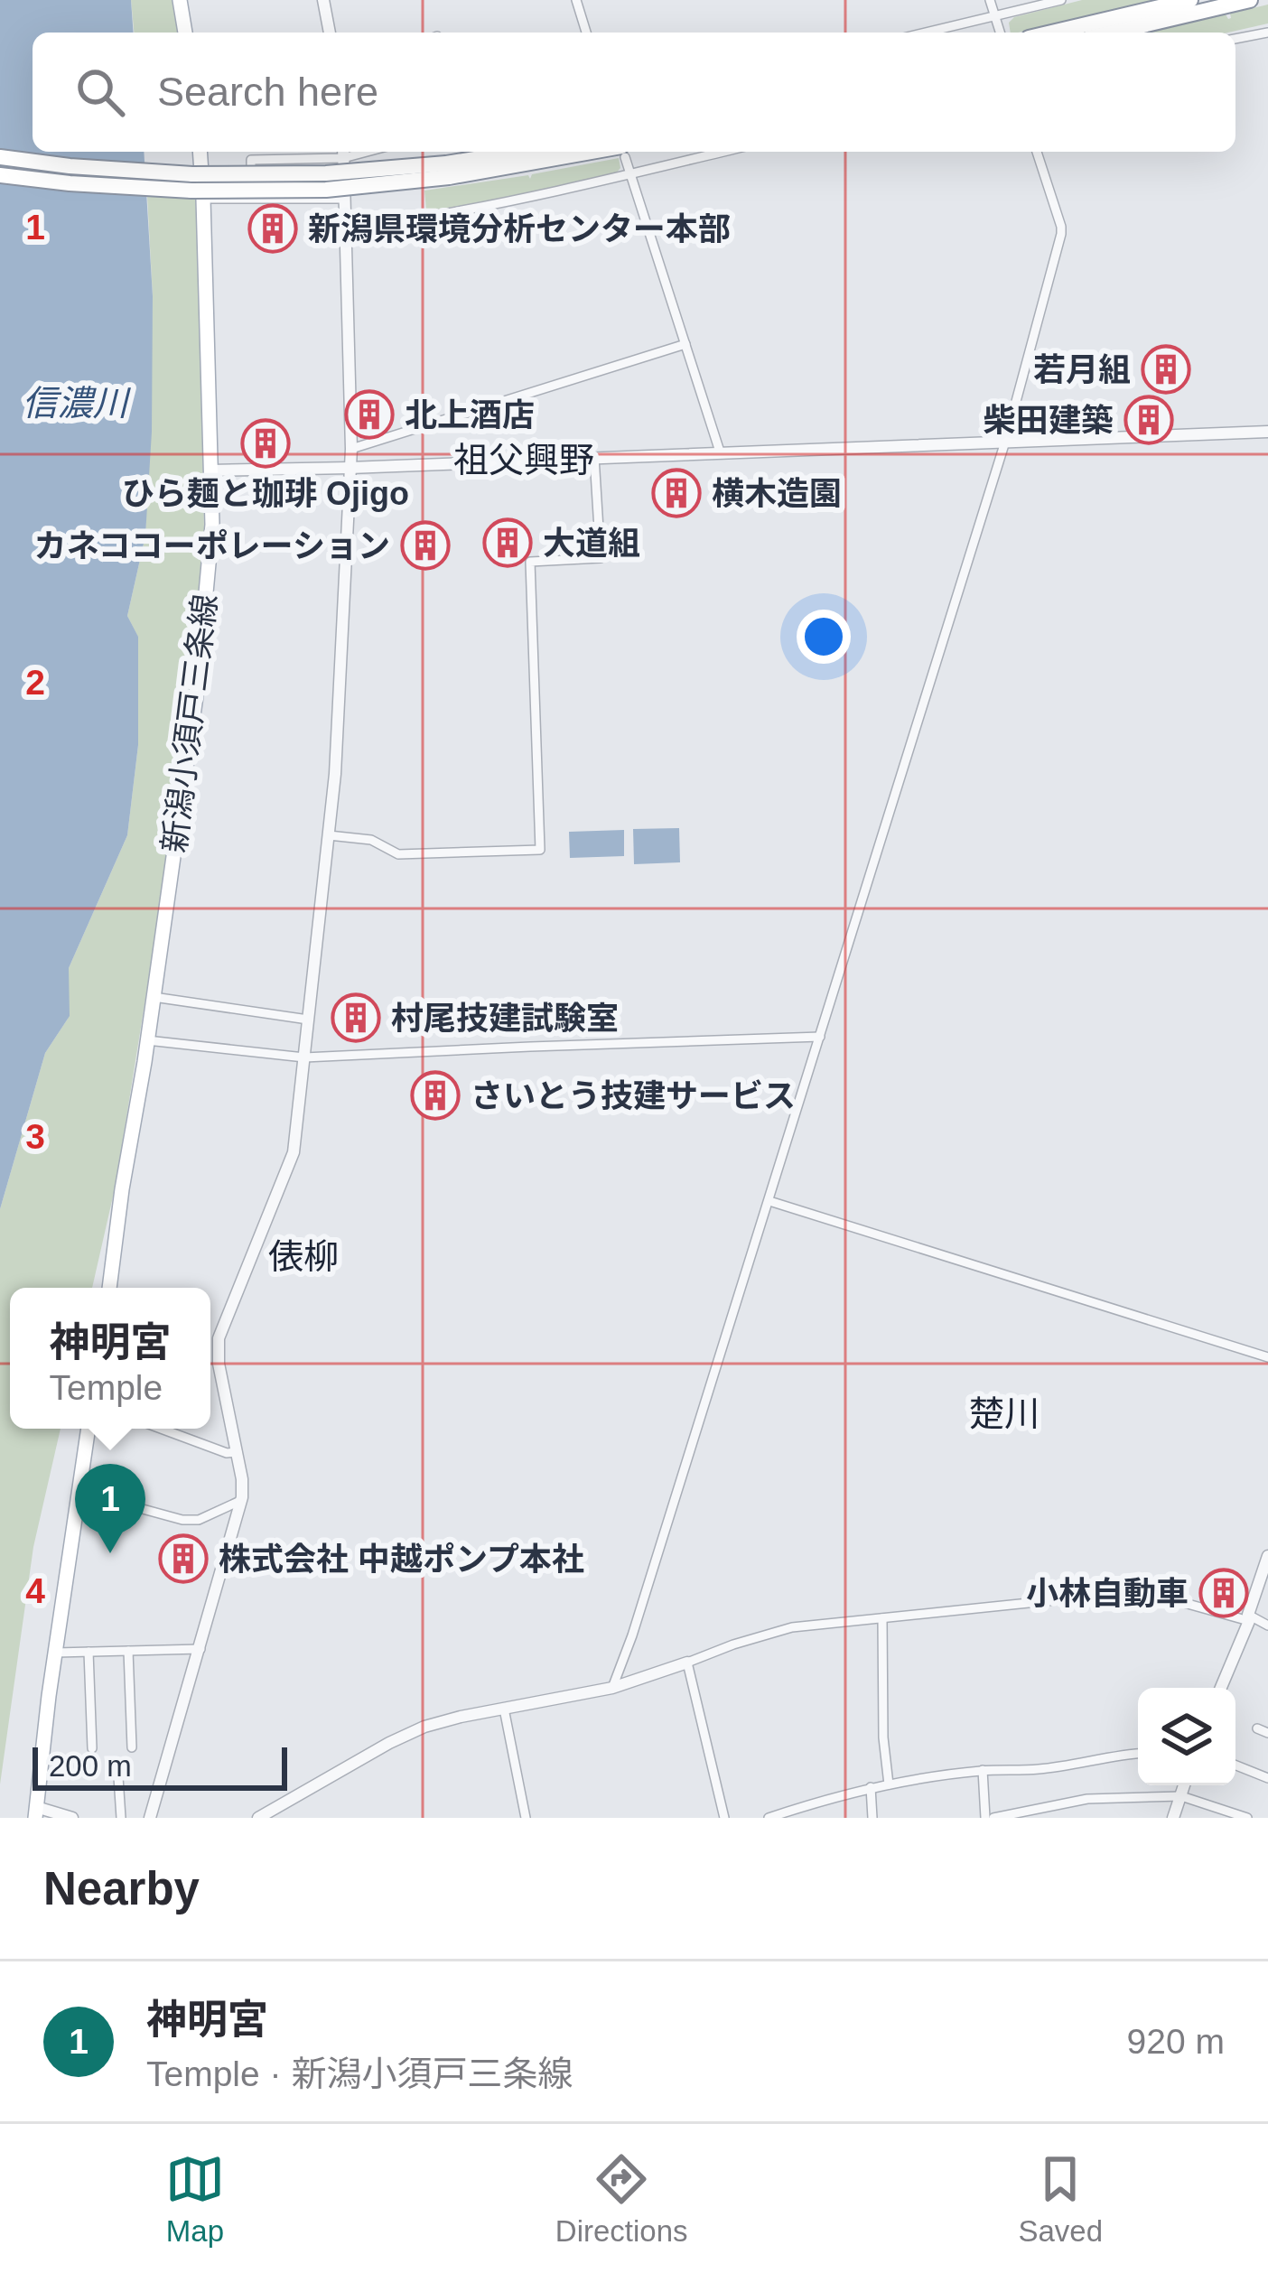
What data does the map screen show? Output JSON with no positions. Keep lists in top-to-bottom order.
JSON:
{
  "streets": {
    "main road": ["新潟小須戸三条線"]
  },
  "districts": ["祖父興野", "俵柳", "楚川"],
  "water": ["信濃川"],
  "places": {
    "building": [
      "新潟県環境分析センター本部",
      "若月組",
      "北上酒店",
      "柴田建築",
      "ひら麺と珈琲 Ojigo",
      "横木造園",
      "大道組",
      "カネココーポレーション",
      "村尾技建試験室",
      "さいとう技建サービス",
      "株式会社 中越ポンプ本社",
      "小林自動車"
    ]
  },
  "scale_bar": "200 m",
  "page": {
    "search": "Search here",
    "popup": ["神明宮", "Temple"],
    "pins": "1",
    "scale": "200 m",
    "heading": "Nearby",
    "list": [
      {
        "mark": "1",
        "name": "神明宮",
        "note": "Temple · 新潟小須戸三条線",
        "value": "920 m"
      }
    ],
    "nav": ["Map", "Directions", "Saved"]
  },
  "grid": {
    "rows": [
      "1",
      "2",
      "3",
      "4"
    ]
  }
}
